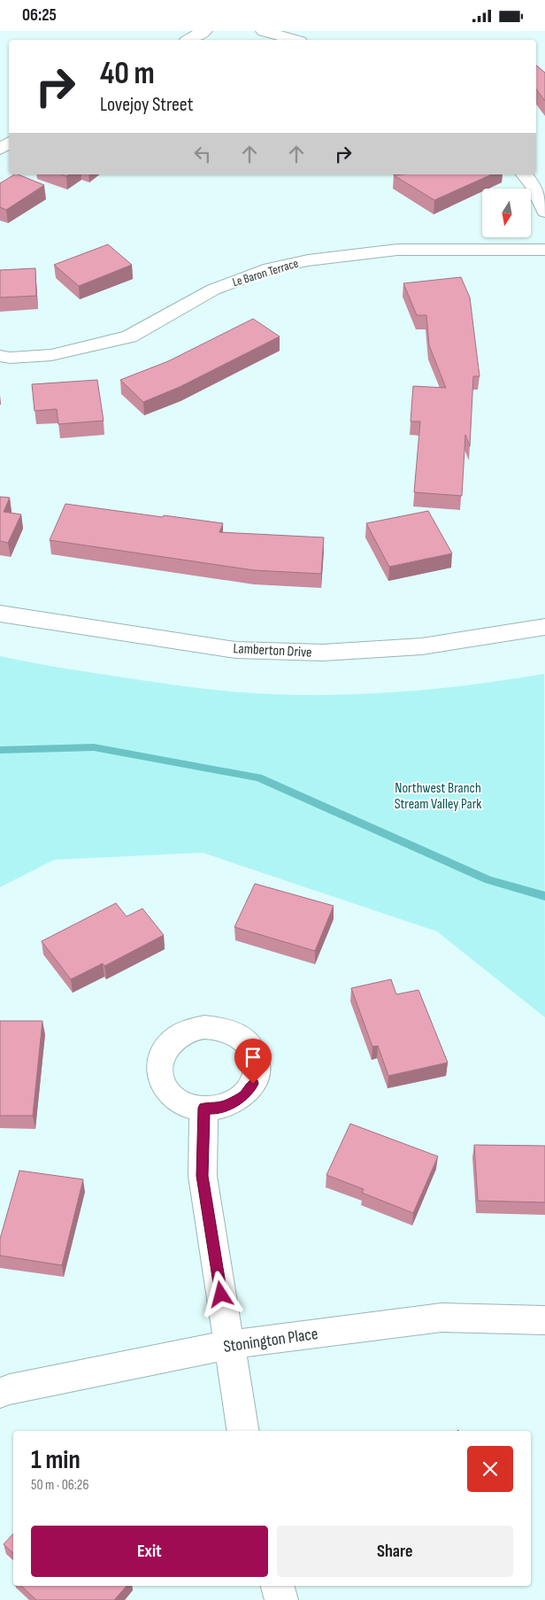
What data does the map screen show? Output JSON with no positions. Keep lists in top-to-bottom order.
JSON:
{
  "streets": {
    "street": ["Le Baron Terrace", "Lamberton Drive", "Stonington Place"]
  },
  "parks": ["Northwest Branch Stream Valley Park"],
  "north": "bottom",
  "page": {
    "status": "06:25",
    "turn": ["40 m", "Lovejoy Street"],
    "heading": ["1 min", "50 m · 06:26"],
    "buttons": ["Exit", "Share"]
  }
}
